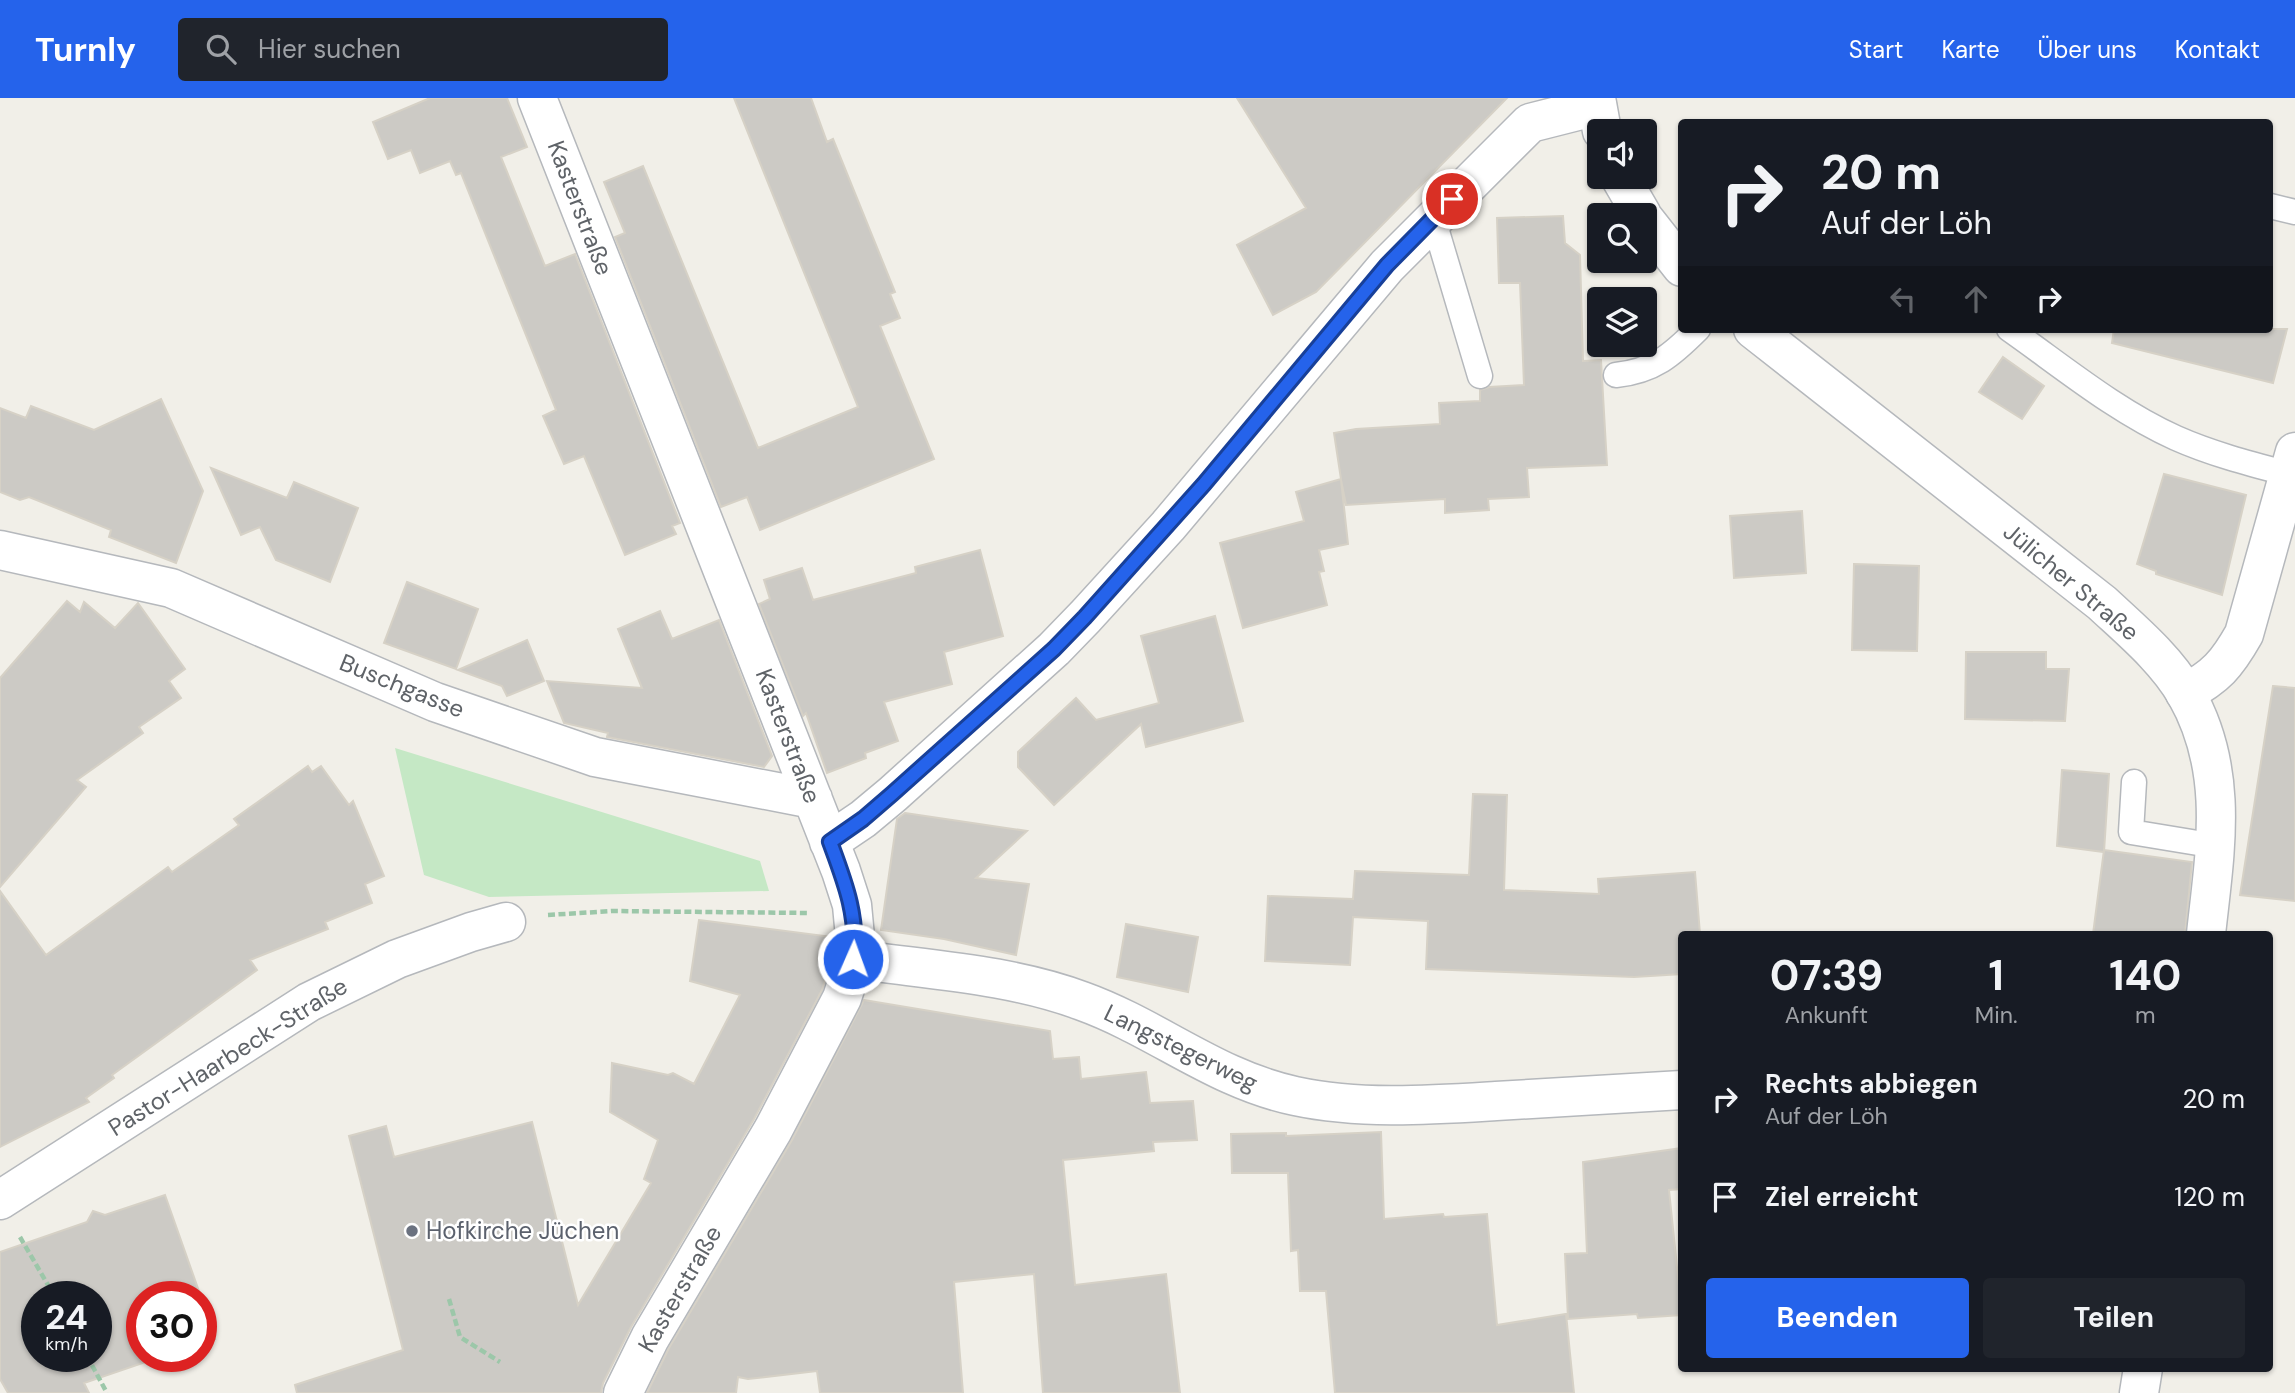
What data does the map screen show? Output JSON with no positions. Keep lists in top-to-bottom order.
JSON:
{
  "streets": {
    "street": [
      "Kasterstraße",
      "Jülicher Straße",
      "Buschgasse",
      "Langstegerweg",
      "Pastor-Haarbeck-Straße"
    ]
  },
  "crossings": [
    ["Kasterstraße", "Buschgasse"],
    ["Kasterstraße", "Langstegerweg"]
  ],
  "places": ["Hofkirche Jüchen"],
  "page": {
    "header": "Turnly",
    "search": "Hier suchen",
    "nav": [
      "Start",
      "Karte",
      "Über uns",
      "Kontakt"
    ],
    "turn": ["20 m", "Auf der Löh"],
    "eta": [
      "07:39",
      "Ankunft",
      "1",
      "Min.",
      "140",
      "m"
    ],
    "list": [
      {
        "name": "Rechts abbiegen",
        "note": "Auf der Löh",
        "value": "20 m"
      },
      {
        "name": "Ziel erreicht",
        "value": "120 m"
      }
    ],
    "buttons": ["Beenden", "Teilen"],
    "speed": "24 km/h",
    "limit": "30"
  }
}
